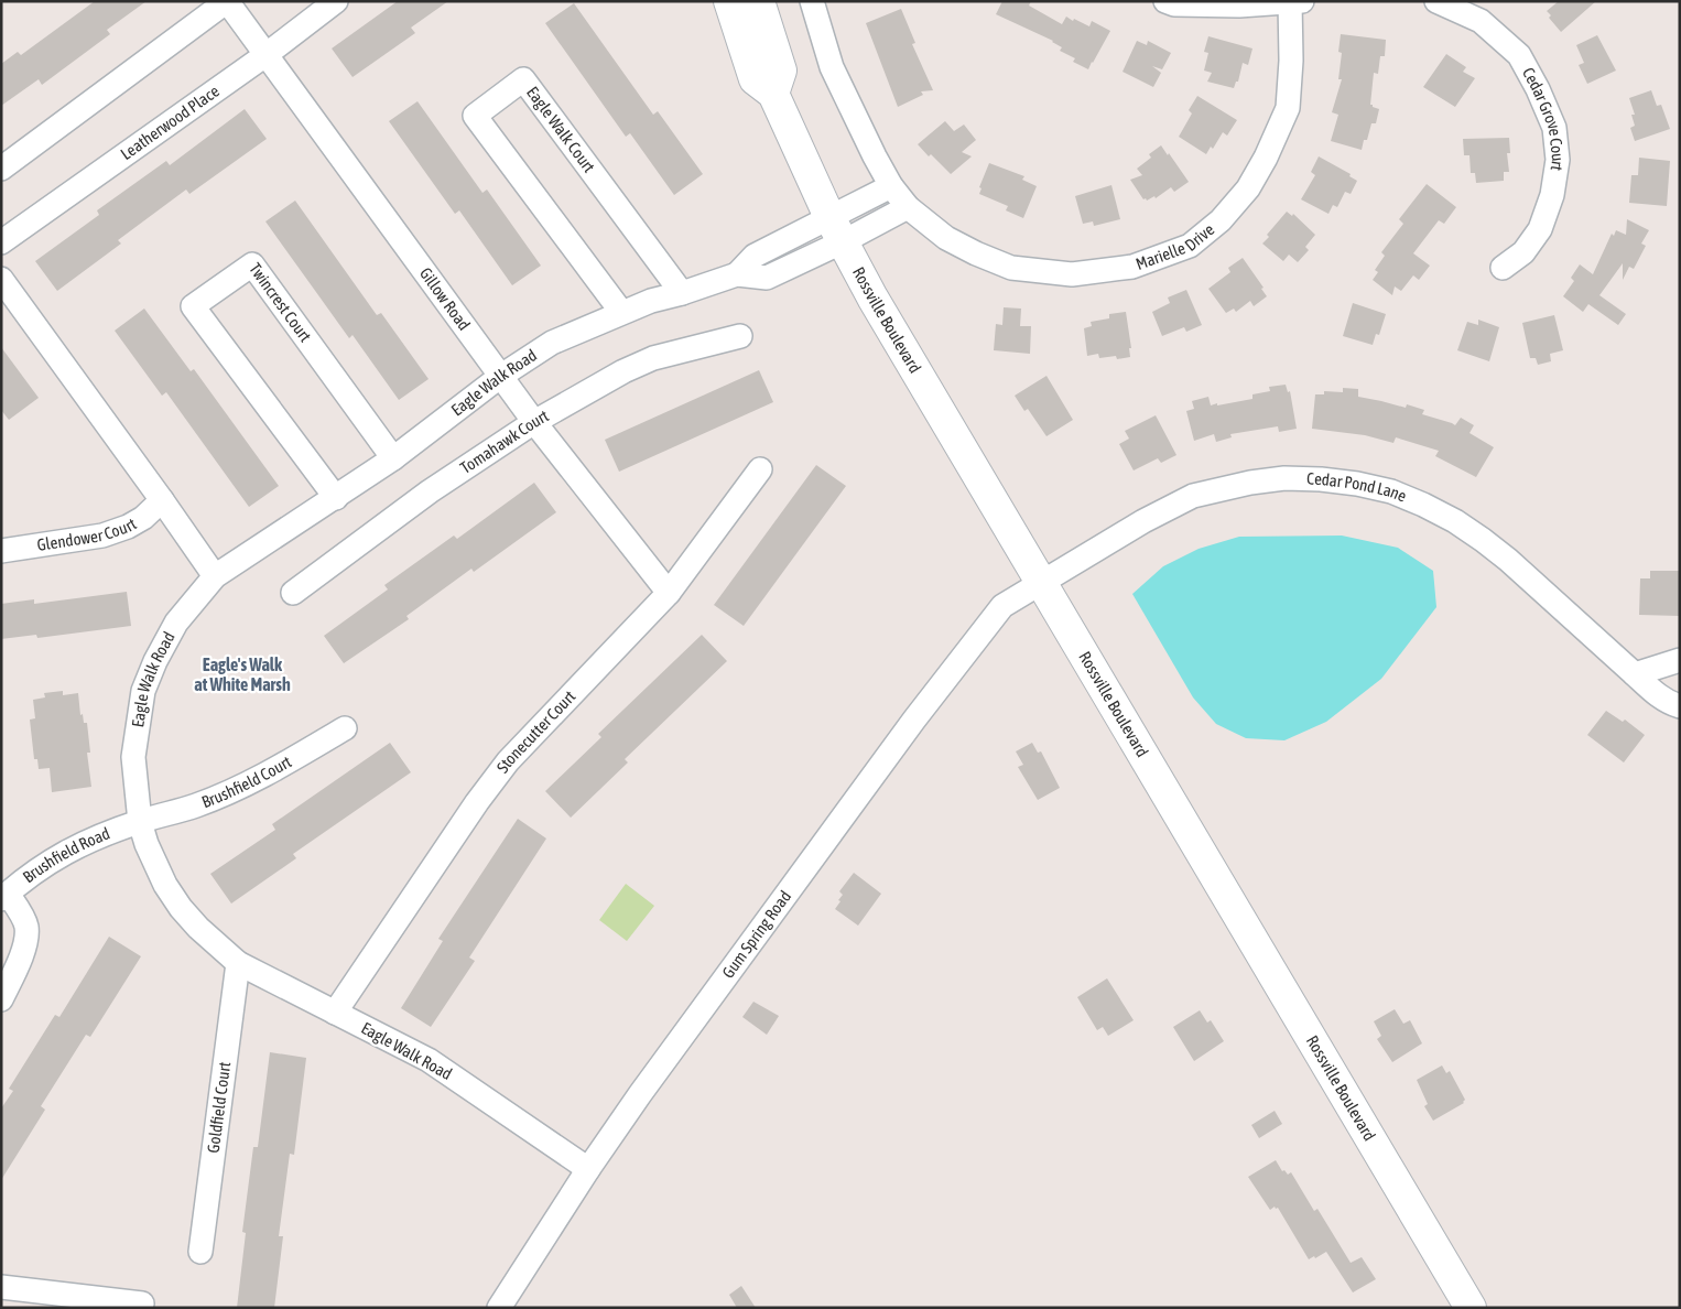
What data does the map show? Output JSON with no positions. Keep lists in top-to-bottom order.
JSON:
{
  "streets": {
    "main road": ["Rossville Boulevard"],
    "street": [
      "Cedar Grove Court",
      "Leatherwood Place",
      "Eagle Walk Court",
      "Marielle Drive",
      "Gillow Road",
      "Twincrest Court",
      "Eagle Walk Road",
      "Tomahawk Court",
      "Cedar Pond Lane",
      "Glendower Court",
      "Stonecutter Court",
      "Brushfield Court",
      "Brushfield Road",
      "Gum Spring Road",
      "Goldfield Court"
    ]
  },
  "crossings": [
    ["Leatherwood Place", "Gillow Road"],
    ["Eagle Walk Court", "Eagle Walk Road"],
    ["Gillow Road", "Eagle Walk Road"],
    ["Gillow Road", "Tomahawk Court"],
    ["Gillow Road", "Stonecutter Court"],
    ["Twincrest Court", "Eagle Walk Road"],
    ["Rossville Boulevard", "Eagle Walk Road"],
    ["Rossville Boulevard", "Cedar Pond Lane"],
    ["Rossville Boulevard", "Gum Spring Road"],
    ["Eagle Walk Road", "Stonecutter Court"],
    ["Eagle Walk Road", "Brushfield Court"],
    ["Eagle Walk Road", "Brushfield Road"],
    ["Eagle Walk Road", "Gum Spring Road"],
    ["Eagle Walk Road", "Goldfield Court"],
    ["Cedar Pond Lane", "Gum Spring Road"],
    ["Brushfield Court", "Brushfield Road"]
  ],
  "districts": ["Eagle's Walk at White Marsh"]
}
